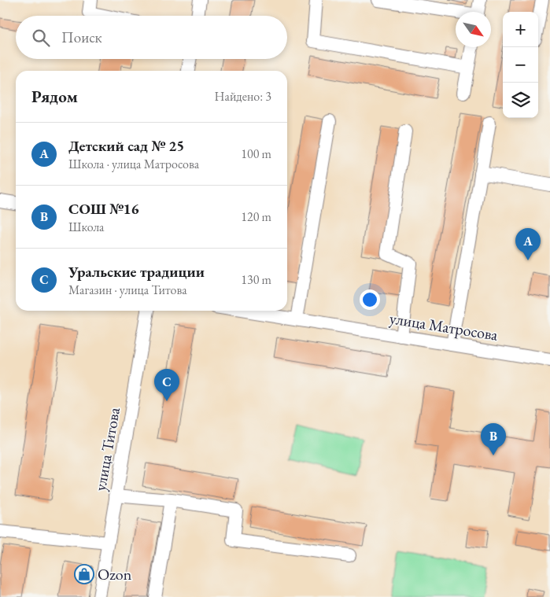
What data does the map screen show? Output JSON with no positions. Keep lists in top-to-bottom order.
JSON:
{
  "streets": {
    "street": ["улица Матросова", "улица Титова"]
  },
  "places": {
    "shop": ["Ozon"]
  },
  "north": "bottom right",
  "page": {
    "map_buttons": ["+", "−"],
    "search": "Поиск",
    "heading": ["Рядом", "Найдено: 3"],
    "list": [
      {
        "mark": "A",
        "name": "Детский сад № 25",
        "note": "Школа · улица Матросова",
        "value": "100 m"
      },
      {
        "mark": "B",
        "name": "СОШ №16",
        "note": "Школа",
        "value": "120 m"
      },
      {
        "mark": "C",
        "name": "Уральские традиции",
        "note": "Магазин · улица Титова",
        "value": "130 m"
      }
    ],
    "pins": ["A", "C", "B"]
  }
}
